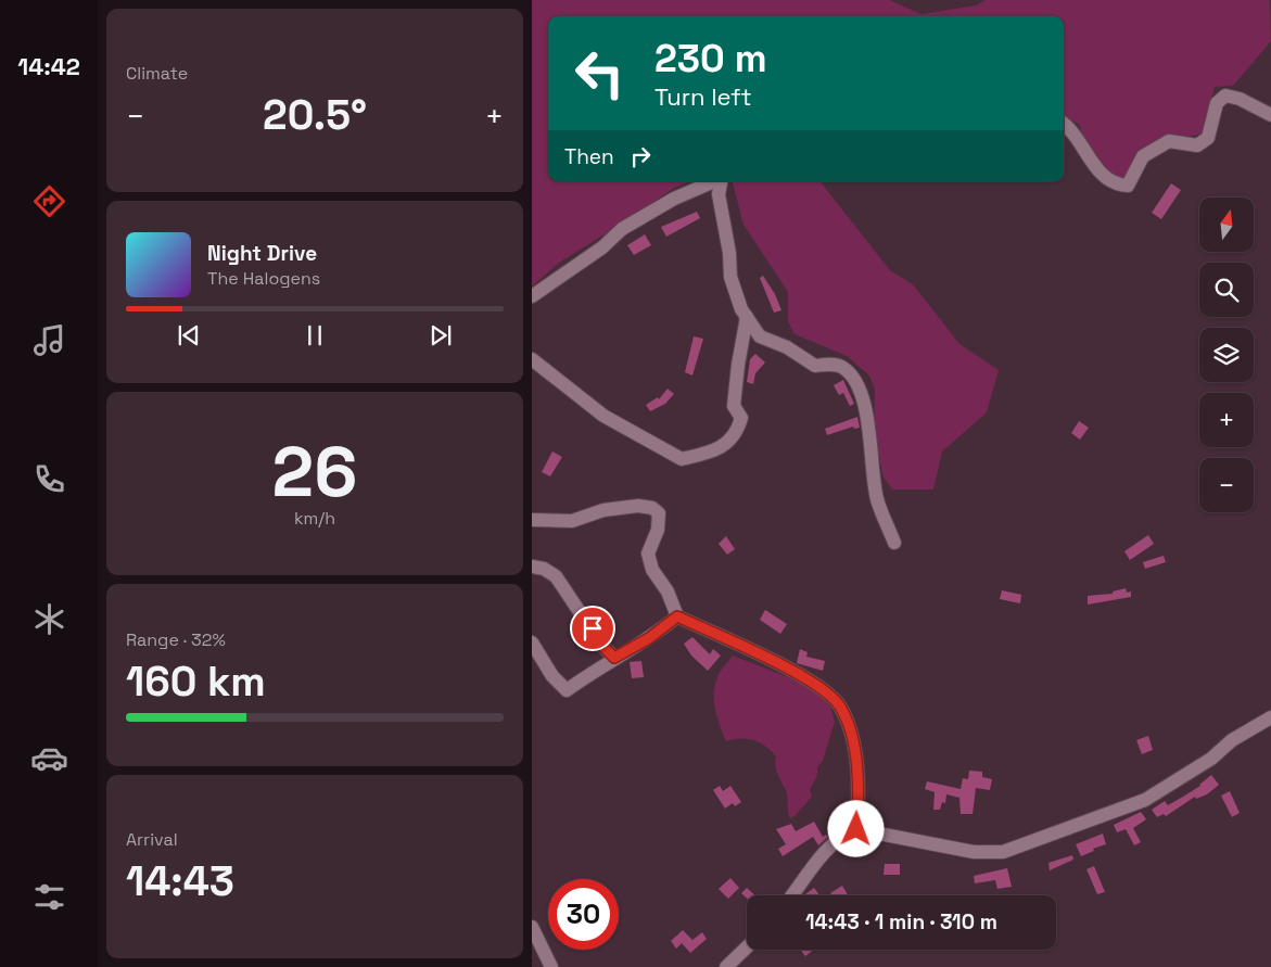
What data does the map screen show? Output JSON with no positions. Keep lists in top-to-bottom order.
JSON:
{
  "north": "top",
  "page": {
    "tabs": "14:42",
    "tile": [
      "Climate",
      ["26", "km/h"],
      ["Range · 32%", "160 km"],
      ["Arrival", "14:43"]
    ],
    "turn": ["230 m", "Turn left"],
    "heat": ["−", "20.5°", "+"],
    "then": "Then",
    "map_buttons": ["+", "−"],
    "song": ["Night Drive", "The Halogens"],
    "limit": "30",
    "trip": "14:43 · 1 min · 310 m"
  }
}
